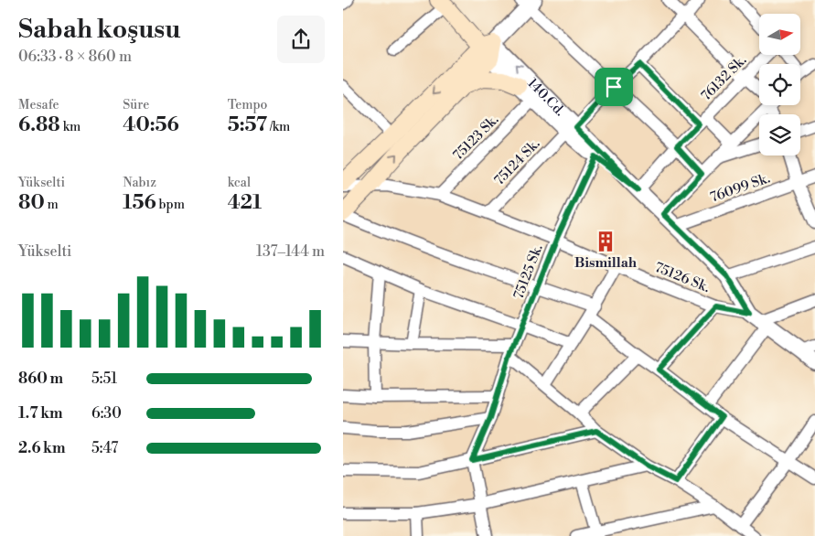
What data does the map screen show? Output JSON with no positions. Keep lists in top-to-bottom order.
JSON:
{
  "streets": {
    "street": [
      "76132 Sk.",
      "140.Cd.",
      "75123 Sk.",
      "75124 Sk.",
      "76099 Sk.",
      "75125 Sk.",
      "75126 Sk."
    ]
  },
  "crossings": [
    ["76132 Sk.", "140.Cd."],
    ["140.Cd.", "75123 Sk."],
    ["140.Cd.", "75124 Sk."],
    ["140.Cd.", "76099 Sk."],
    ["140.Cd.", "75125 Sk."],
    ["140.Cd.", "75126 Sk."],
    ["75123 Sk.", "75126 Sk."],
    ["75124 Sk.", "75126 Sk."],
    ["75125 Sk.", "75126 Sk."]
  ],
  "places": {
    "building": ["Bismillah"]
  },
  "north": "right",
  "page": {
    "heading": ["Sabah koşusu", "06:33 · 8 × 860 m"],
    "stats": [
      ["Mesafe", "6.88 km"],
      ["Süre", "40:56"],
      ["Tempo", "5:57 /km"],
      ["Yükselti", "80 m"],
      ["Nabız", "156 bpm"],
      ["kcal", "421"]
    ],
    "chart": ["Yükselti", "137–144 m"],
    "list": [
      {
        "name": "860 m",
        "note": "5:51"
      },
      {
        "name": "1.7 km",
        "note": "6:30"
      },
      {
        "name": "2.6 km",
        "note": "5:47"
      }
    ]
  }
}
